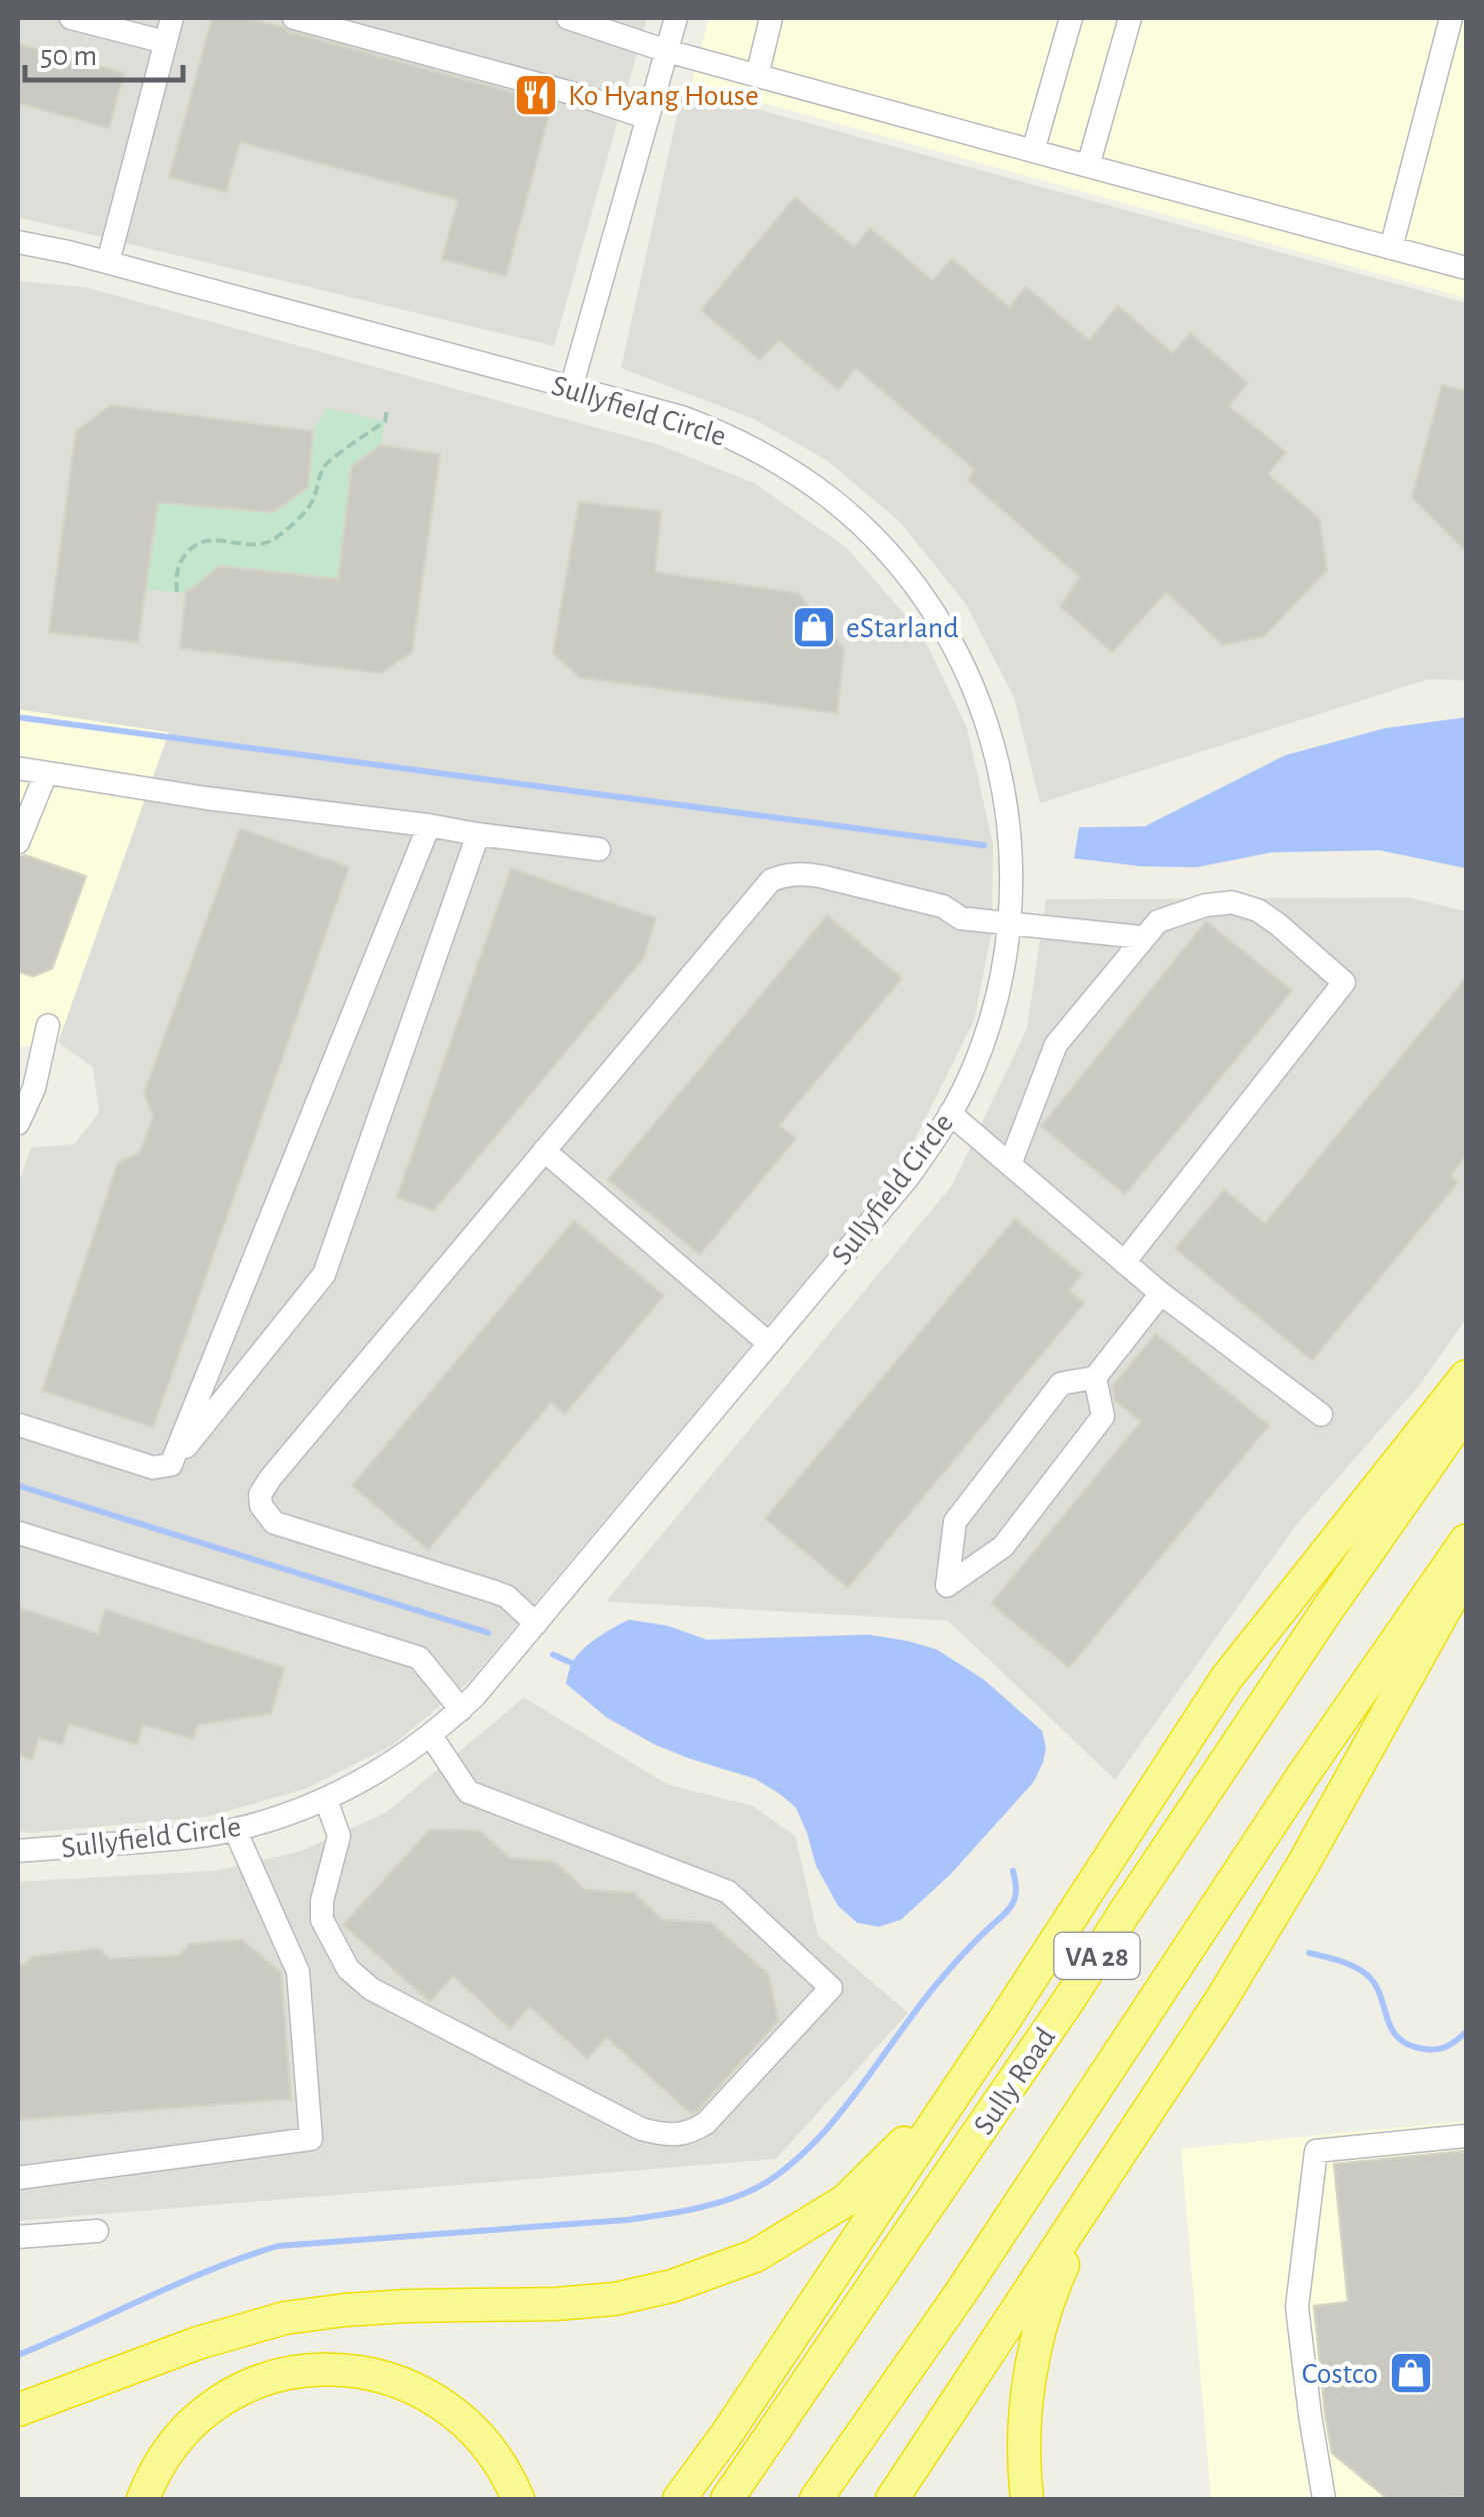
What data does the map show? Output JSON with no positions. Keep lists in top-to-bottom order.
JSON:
{
  "streets": {
    "highway": ["VA 28", "Sully Road"],
    "street": ["Sullyfield Circle"]
  },
  "places": {
    "restaurant": ["Ko Hyang House"],
    "shop": ["eStarland", "Costco"]
  },
  "scale_bar": "50 m"
}
